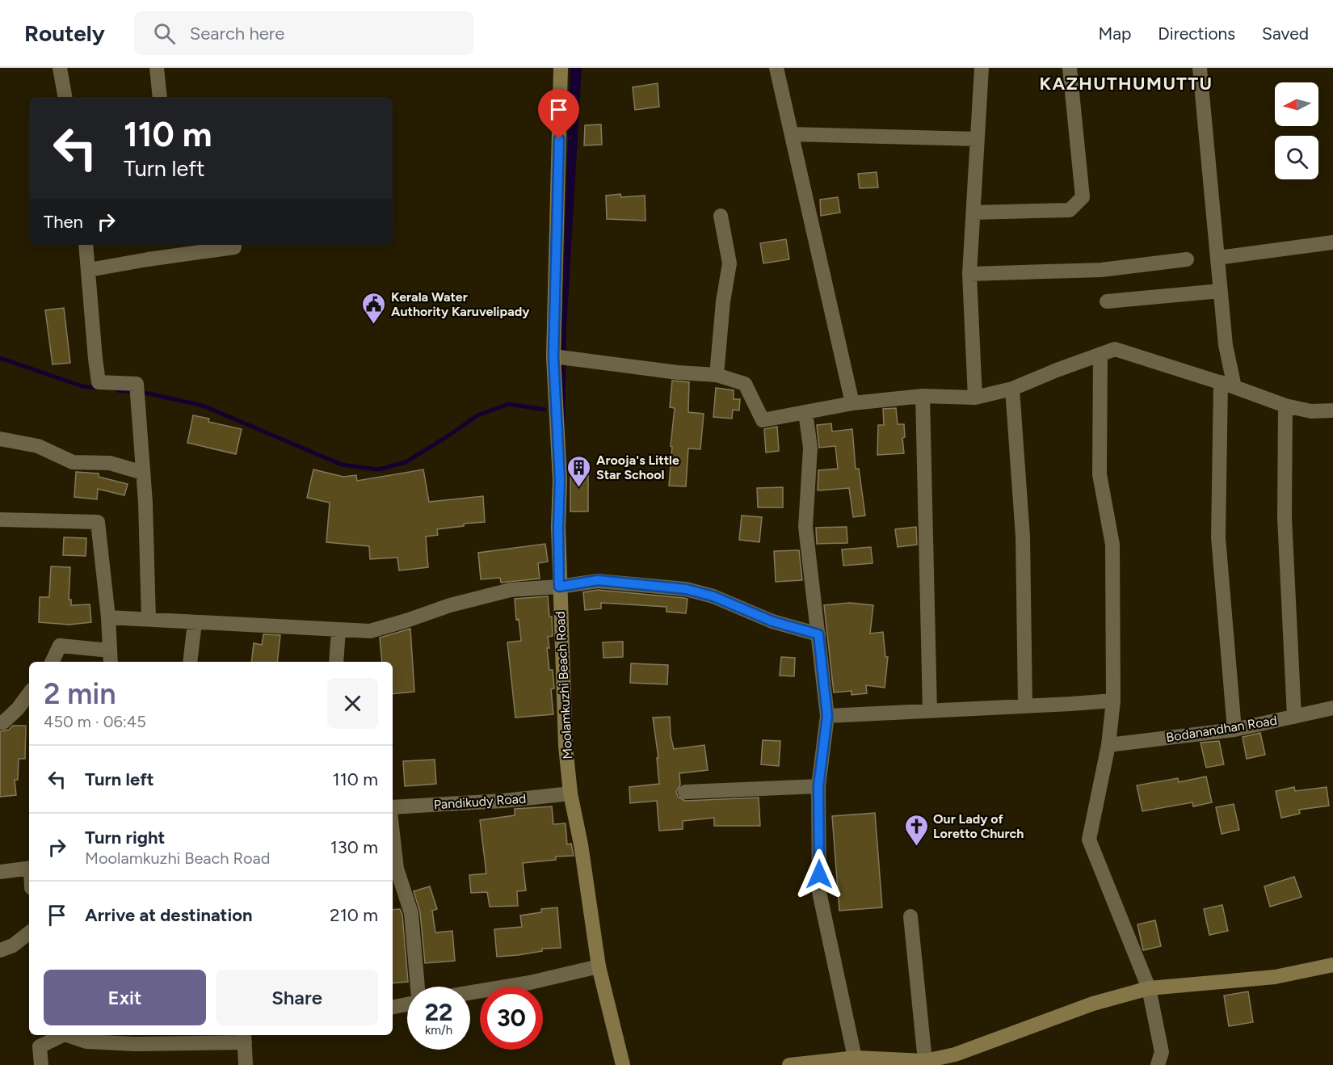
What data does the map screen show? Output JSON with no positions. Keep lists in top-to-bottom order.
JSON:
{
  "streets": {
    "street": ["Moolamkuzhi Beach Road", "Bodanandhan Road", "Pandikudy Road"]
  },
  "crossings": [
    ["Moolamkuzhi Beach Road", "Pandikudy Road"]
  ],
  "districts": ["KAZHUTHUMUTTU"],
  "places": {
    "public building": ["Kerala Water Authority Karuvelipady"],
    "building": ["Arooja's Little Star School"],
    "church": ["Our Lady of Loretto Church"]
  },
  "north": "left",
  "page": {
    "header": "Routely",
    "search": "Search here",
    "nav": ["Map", "Directions", "Saved"],
    "turn": ["110 m", "Turn left"],
    "then": "Then",
    "heading": ["2 min", "450 m · 06:45"],
    "list": [
      {
        "name": "Turn left",
        "value": "110 m"
      },
      {
        "name": "Turn right",
        "note": "Moolamkuzhi Beach Road",
        "value": "130 m"
      },
      {
        "name": "Arrive at destination",
        "value": "210 m"
      }
    ],
    "buttons": ["Exit", "Share"],
    "speed": "22 km/h",
    "limit": "30"
  }
}
